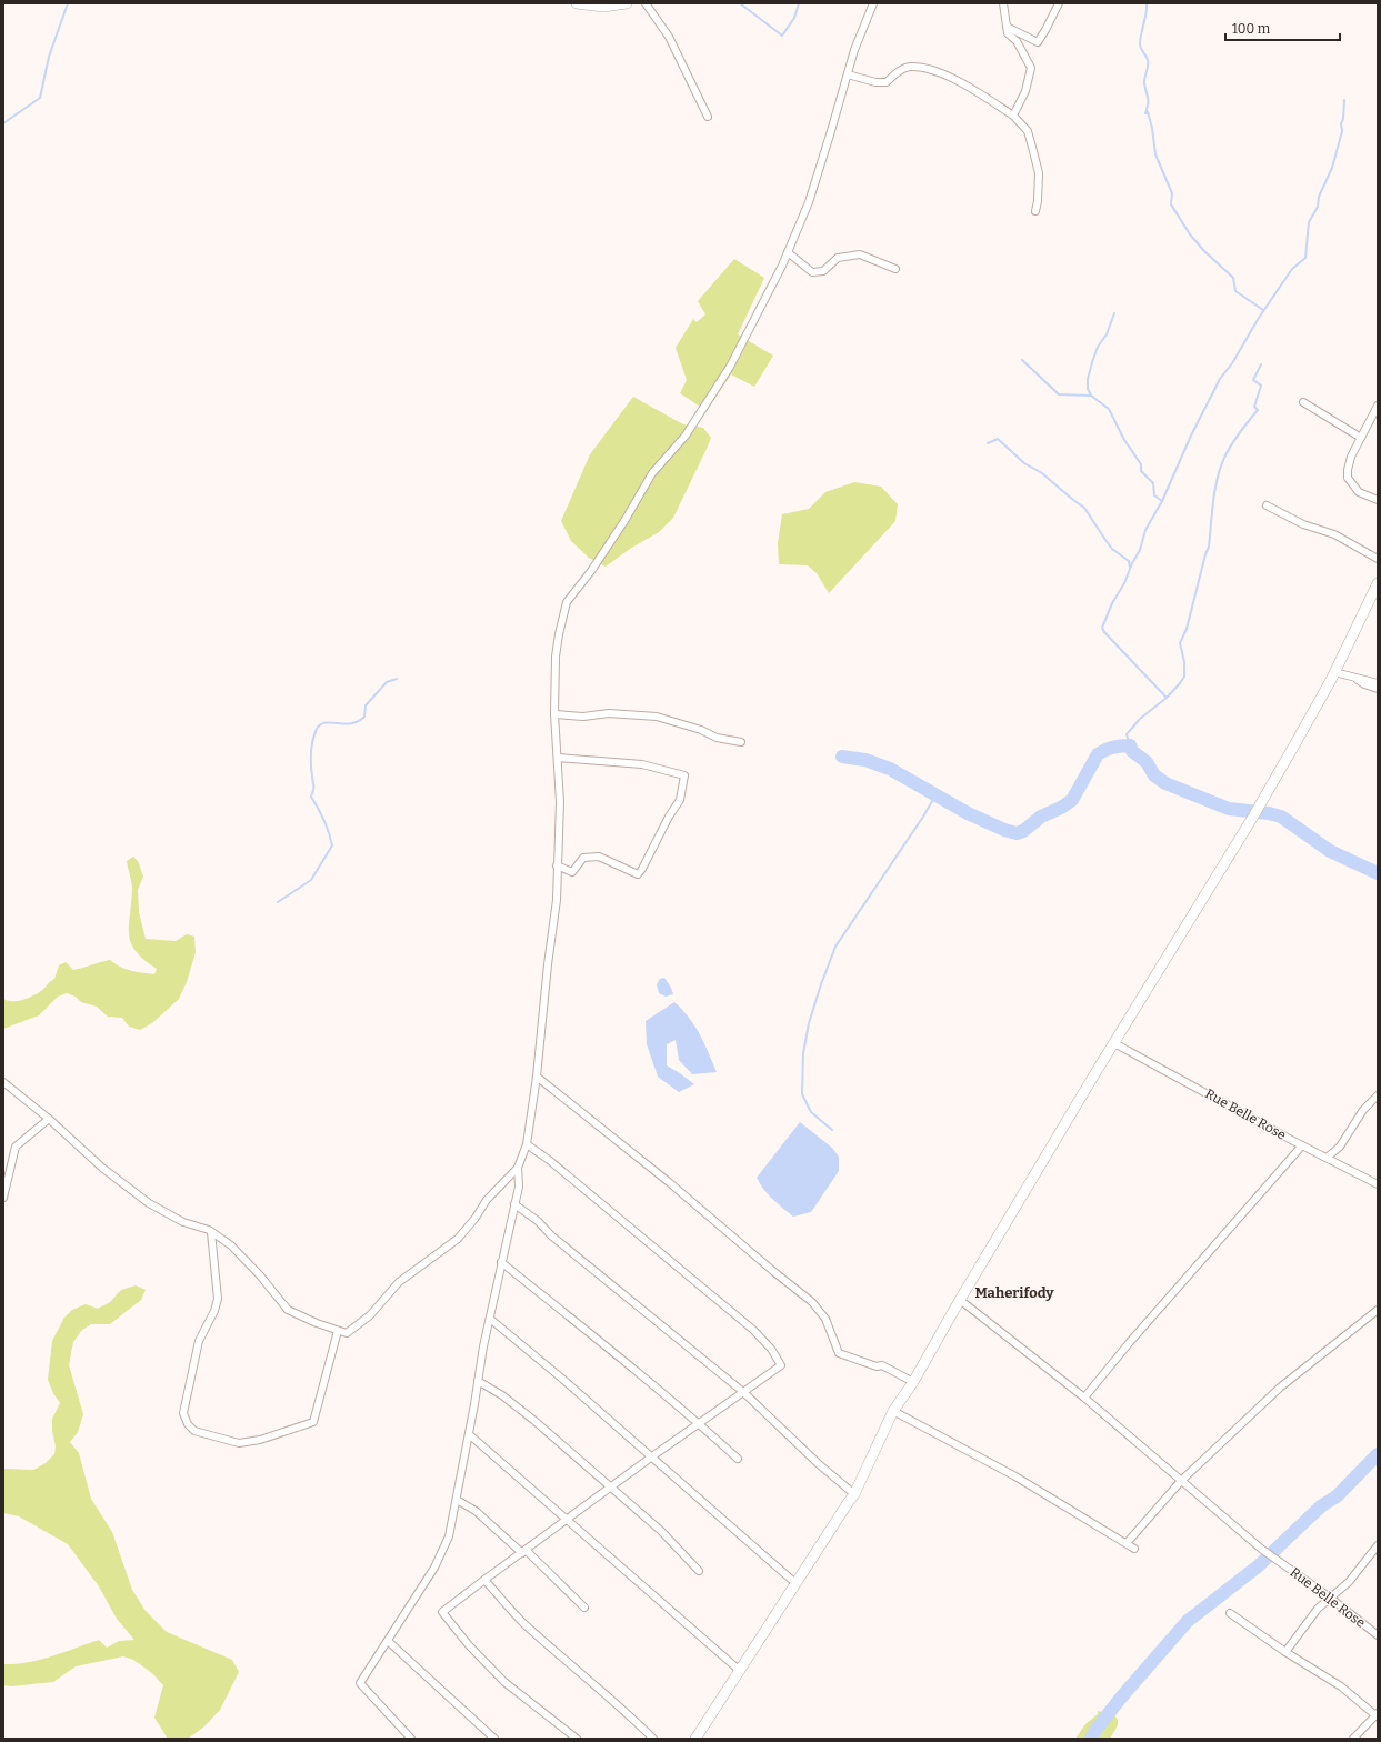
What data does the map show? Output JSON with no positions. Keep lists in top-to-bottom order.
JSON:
{
  "streets": {
    "street": ["Rue Belle Rose"]
  },
  "districts": ["Maherifody"],
  "scale_bar": "100 m"
}
